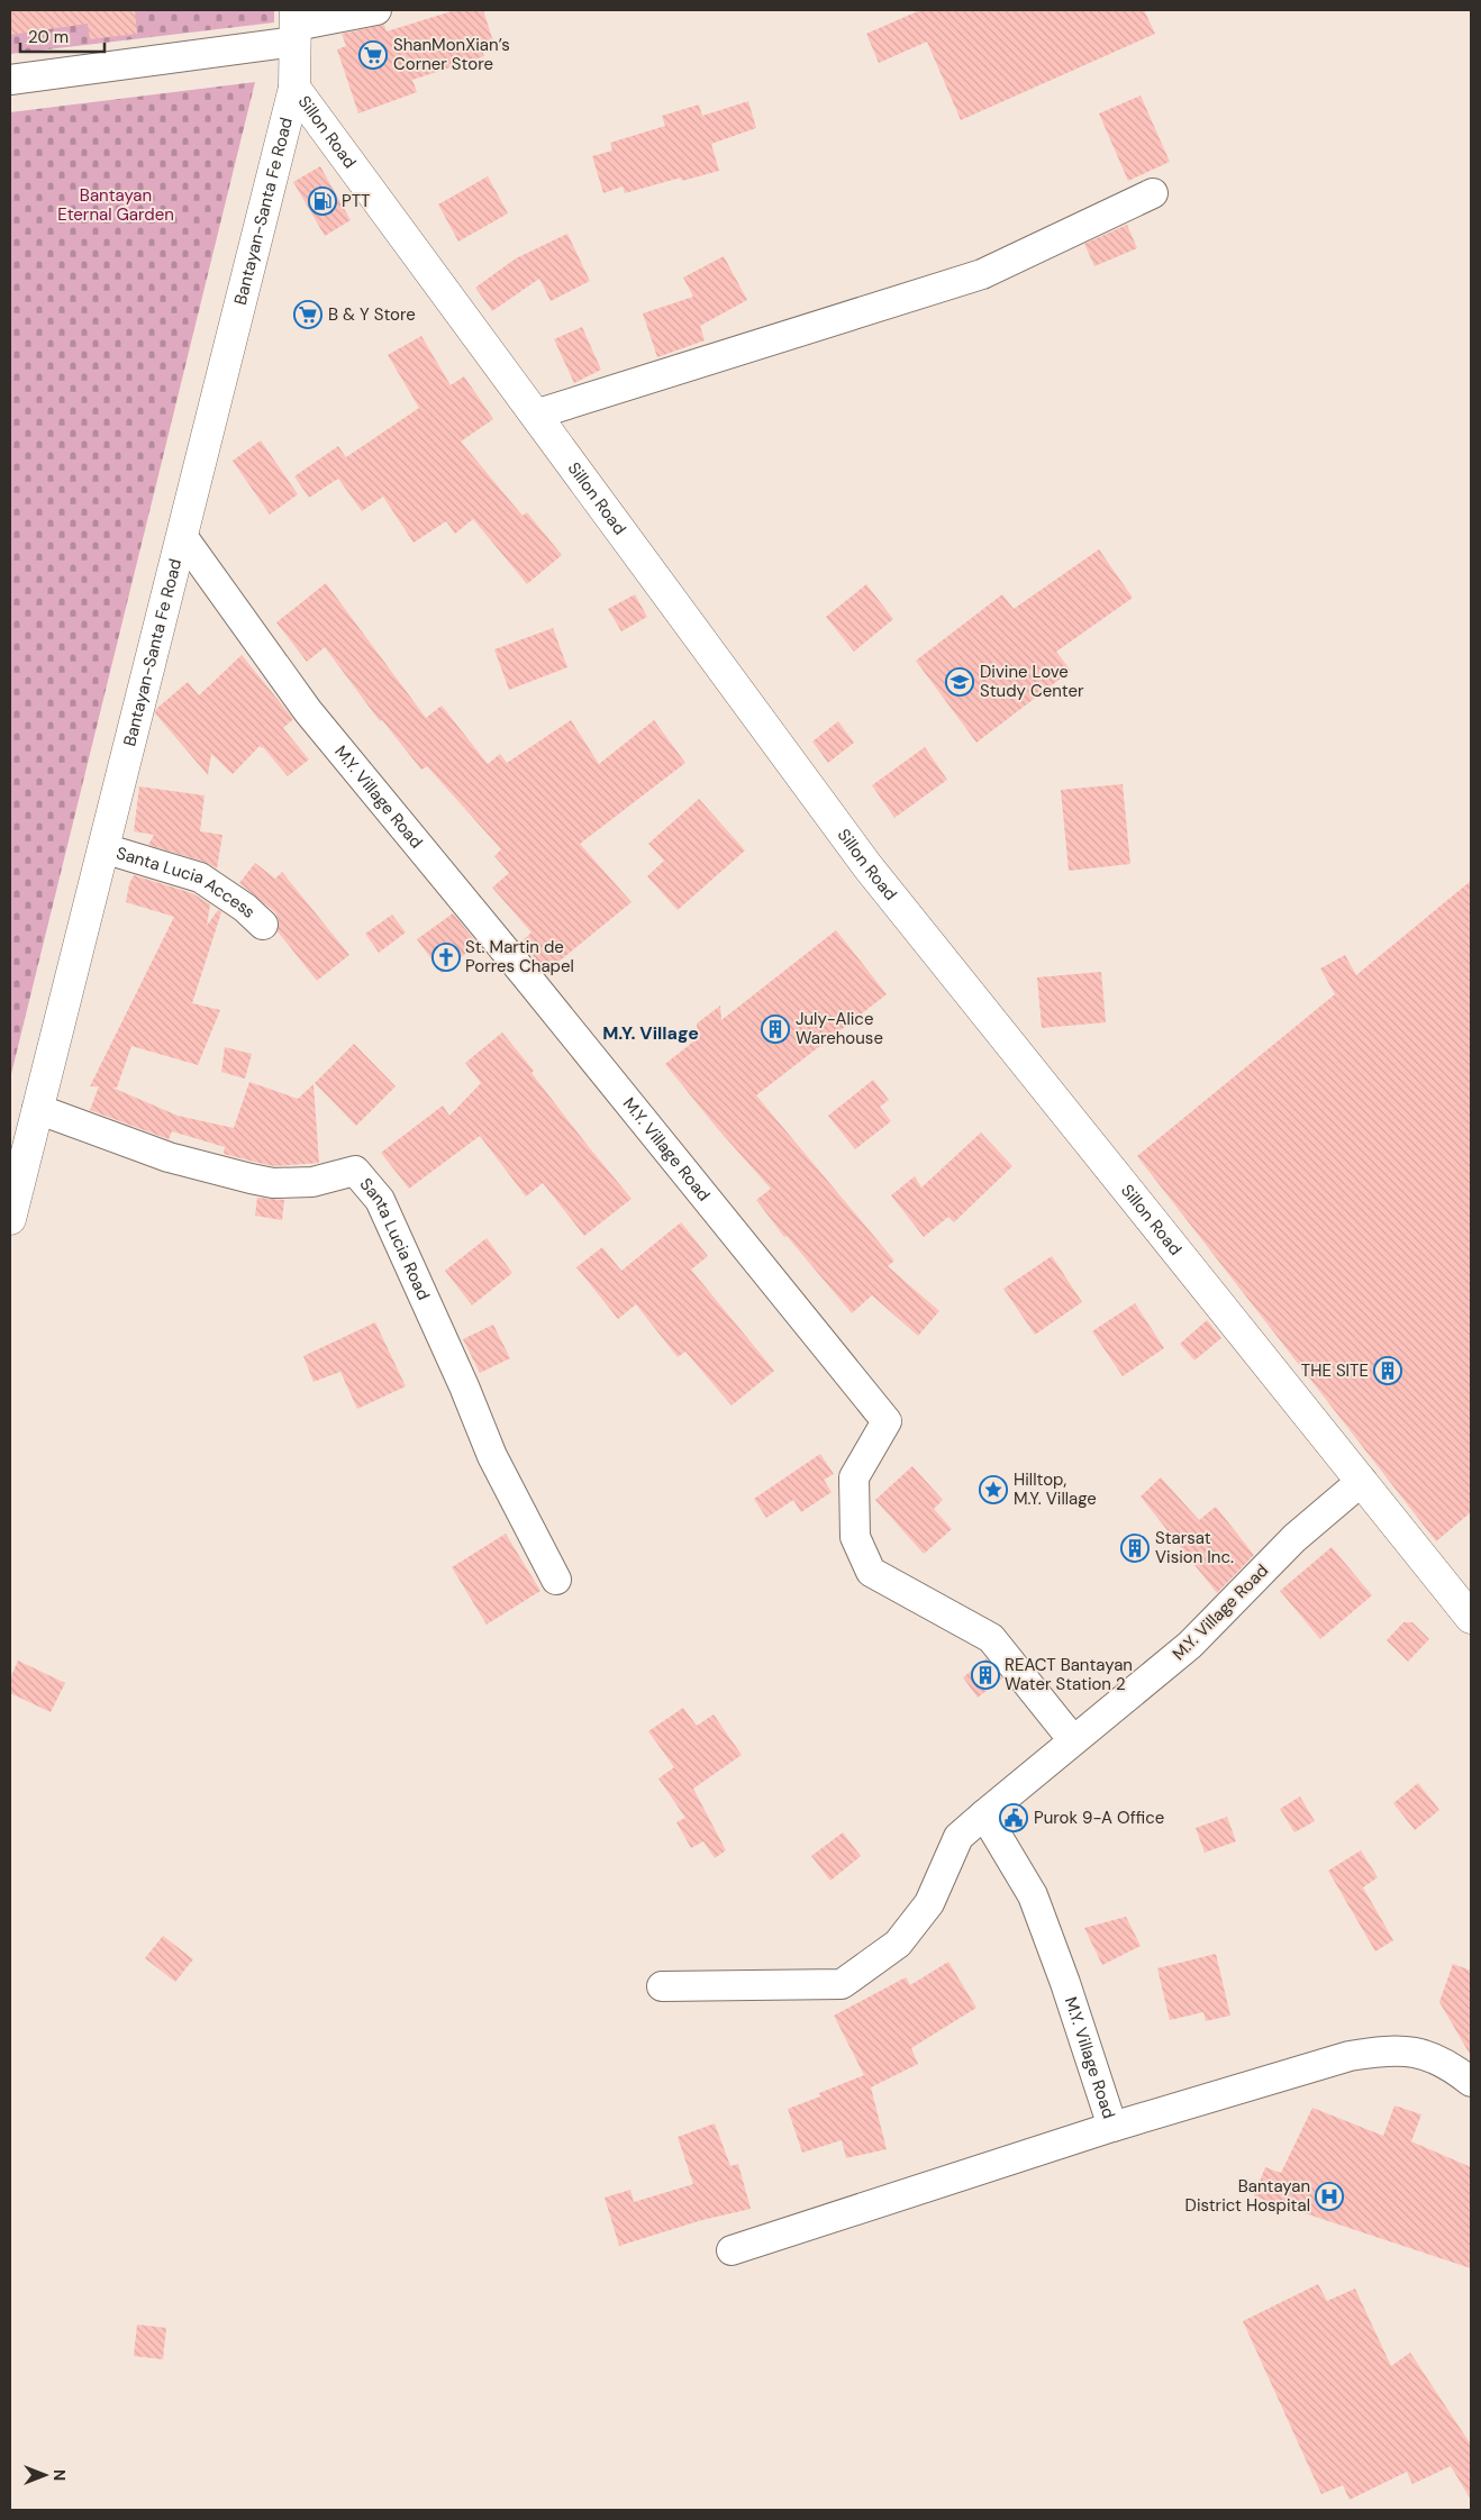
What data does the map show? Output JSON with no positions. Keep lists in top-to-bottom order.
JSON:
{
  "streets": {
    "main road": ["Sillon Road", "Bantayan-Santa Fe Road"],
    "street": ["M.Y. Village Road", "Santa Lucia Access", "Santa Lucia Road"]
  },
  "crossings": [
    ["Sillon Road", "Bantayan-Santa Fe Road"],
    ["Sillon Road", "M.Y. Village Road"],
    ["Bantayan-Santa Fe Road", "M.Y. Village Road"],
    ["Bantayan-Santa Fe Road", "Santa Lucia Access"],
    ["Bantayan-Santa Fe Road", "Santa Lucia Road"]
  ],
  "districts": ["M.Y. Village"],
  "parks": ["Bantayan Eternal Garden"],
  "places": {
    "supermarket": ["ShanMonXian’s Corner Store", "B & Y Store"],
    "fuel station": ["PTT"],
    "school or university": ["Divine Love Study Center"],
    "church": ["St. Martin de Porres Chapel"],
    "building": [
      "July-Alice Warehouse",
      "THE SITE",
      "Starsat Vision Inc.",
      "REACT Bantayan Water Station 2"
    ],
    "place": ["Hilltop, M.Y. Village"],
    "public building": ["Purok 9-A Office"],
    "hospital": ["Bantayan District Hospital"]
  },
  "scale_bar": "20 m",
  "north": "right"
}
